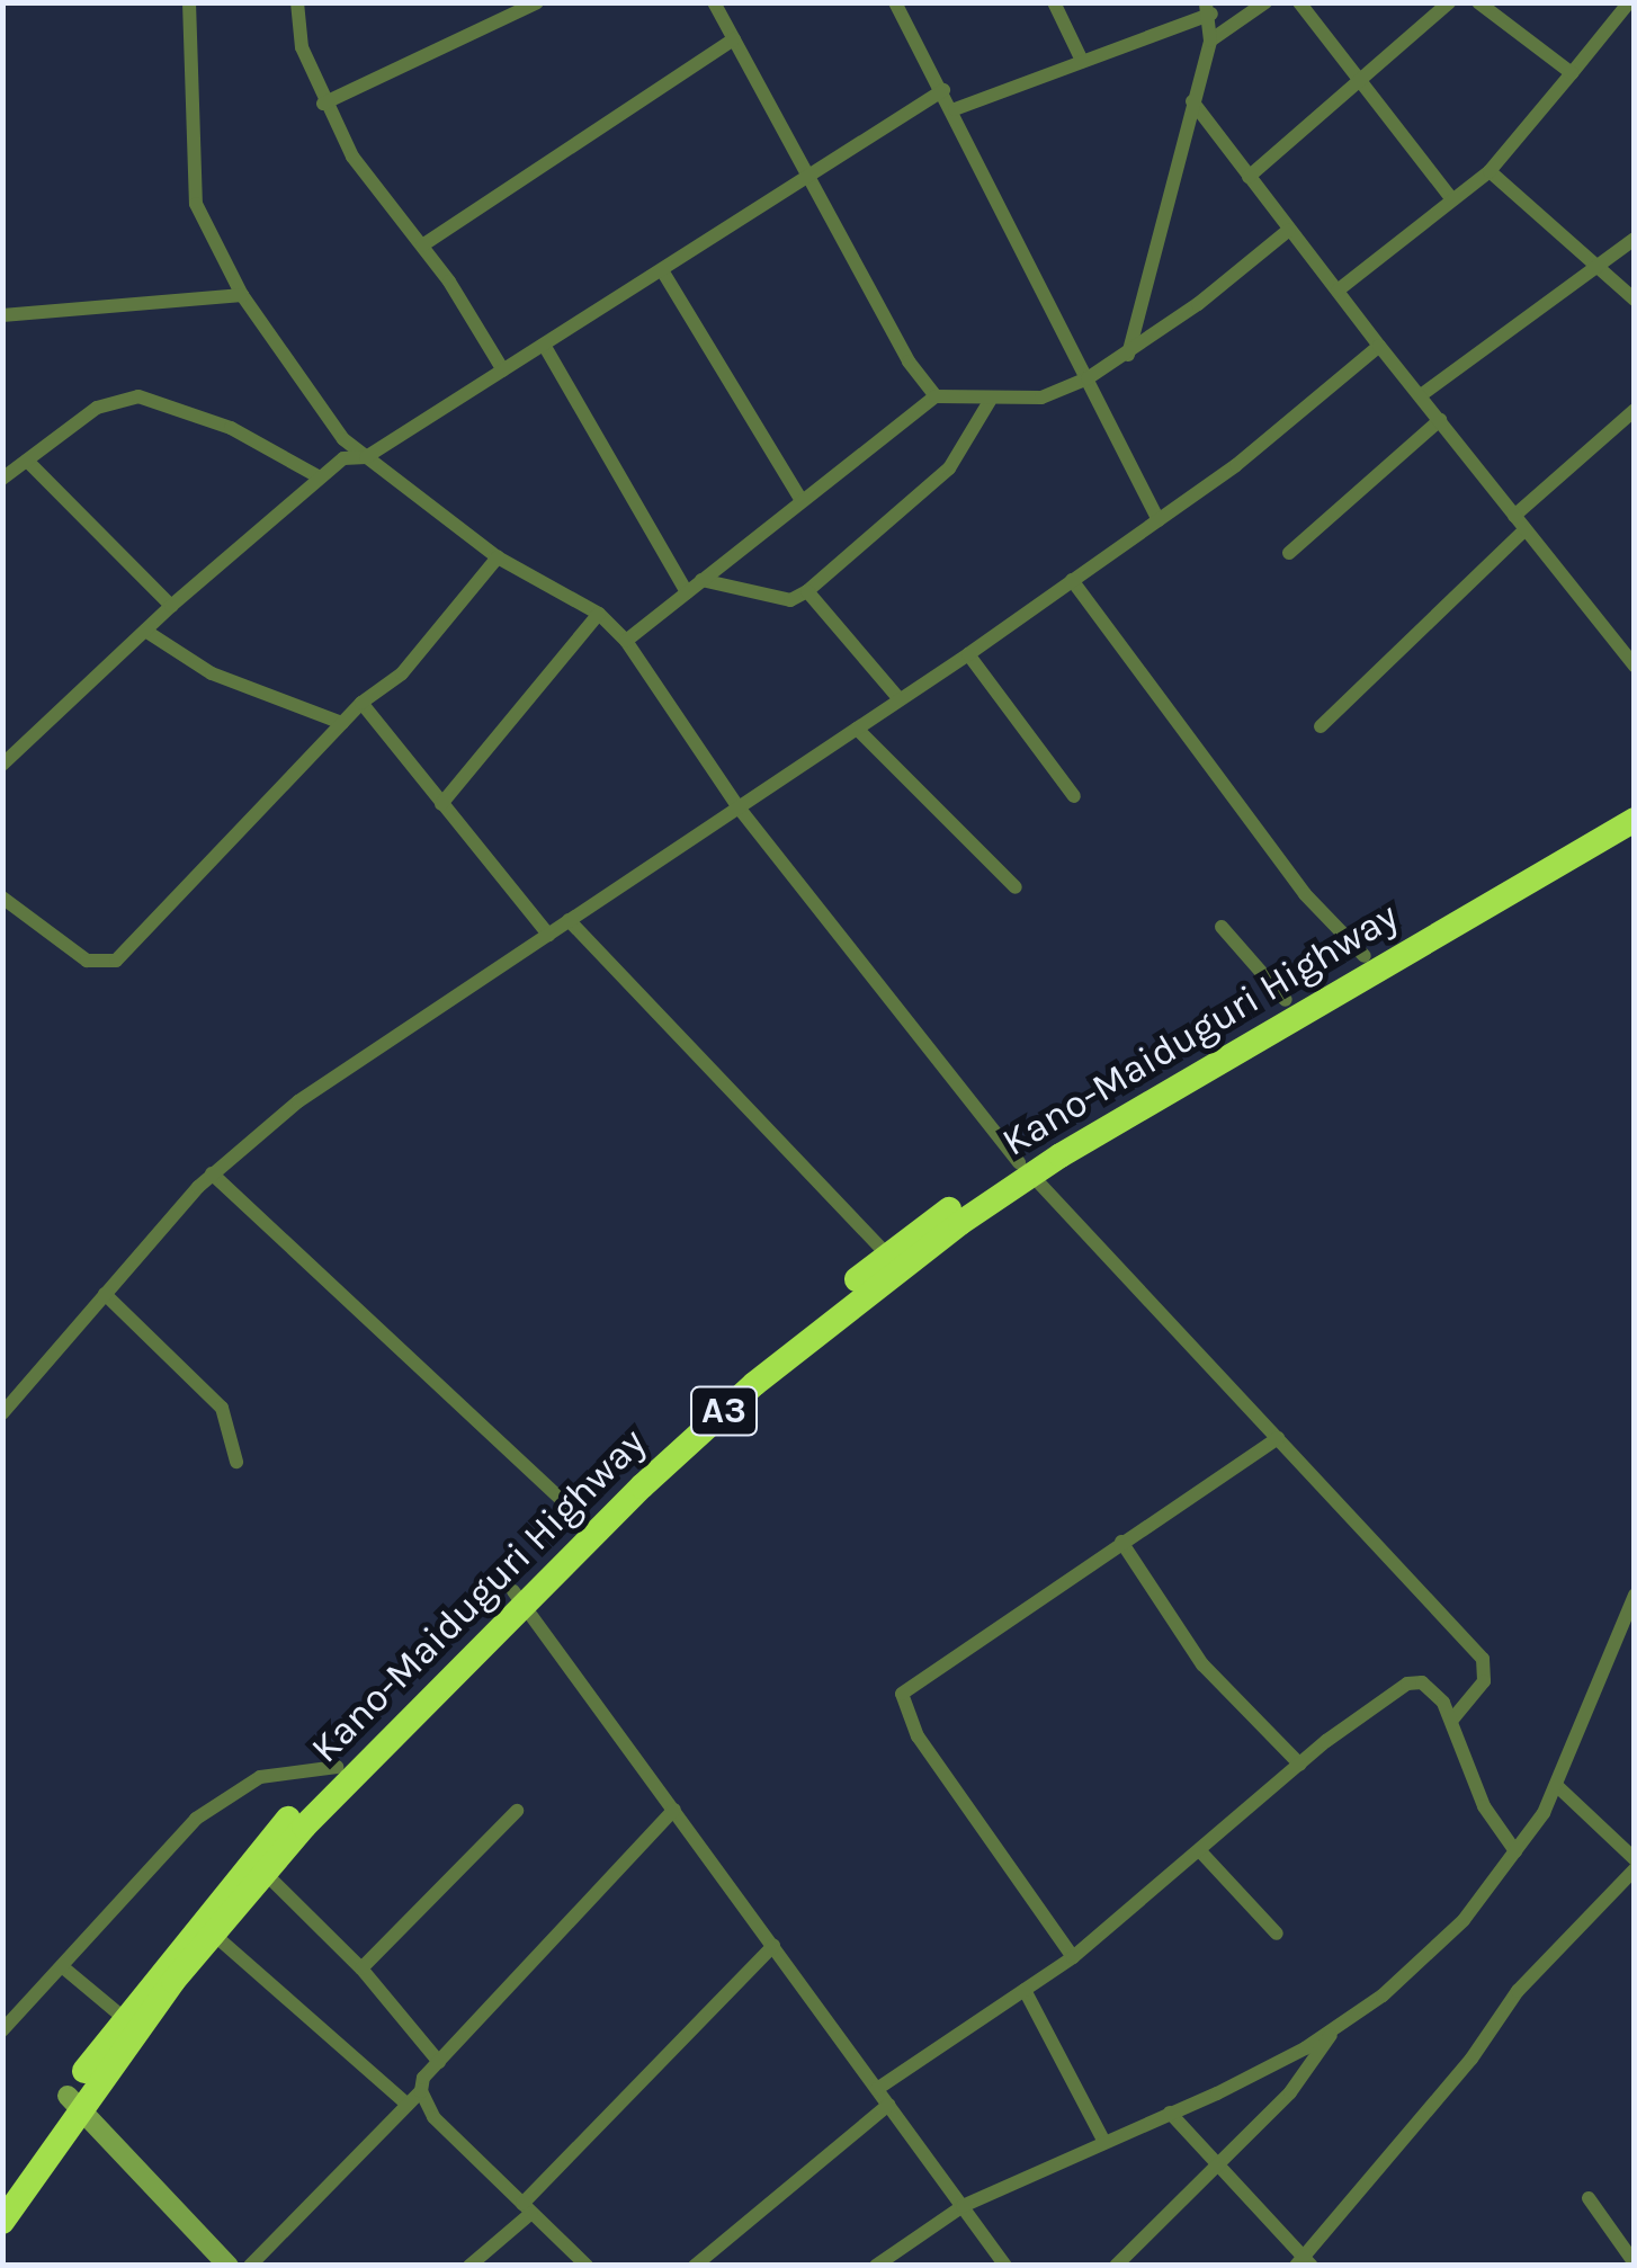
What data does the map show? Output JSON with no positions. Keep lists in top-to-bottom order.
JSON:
{
  "streets": {
    "highway": ["Kano-Maiduguri Highway", "A3"]
  }
}
